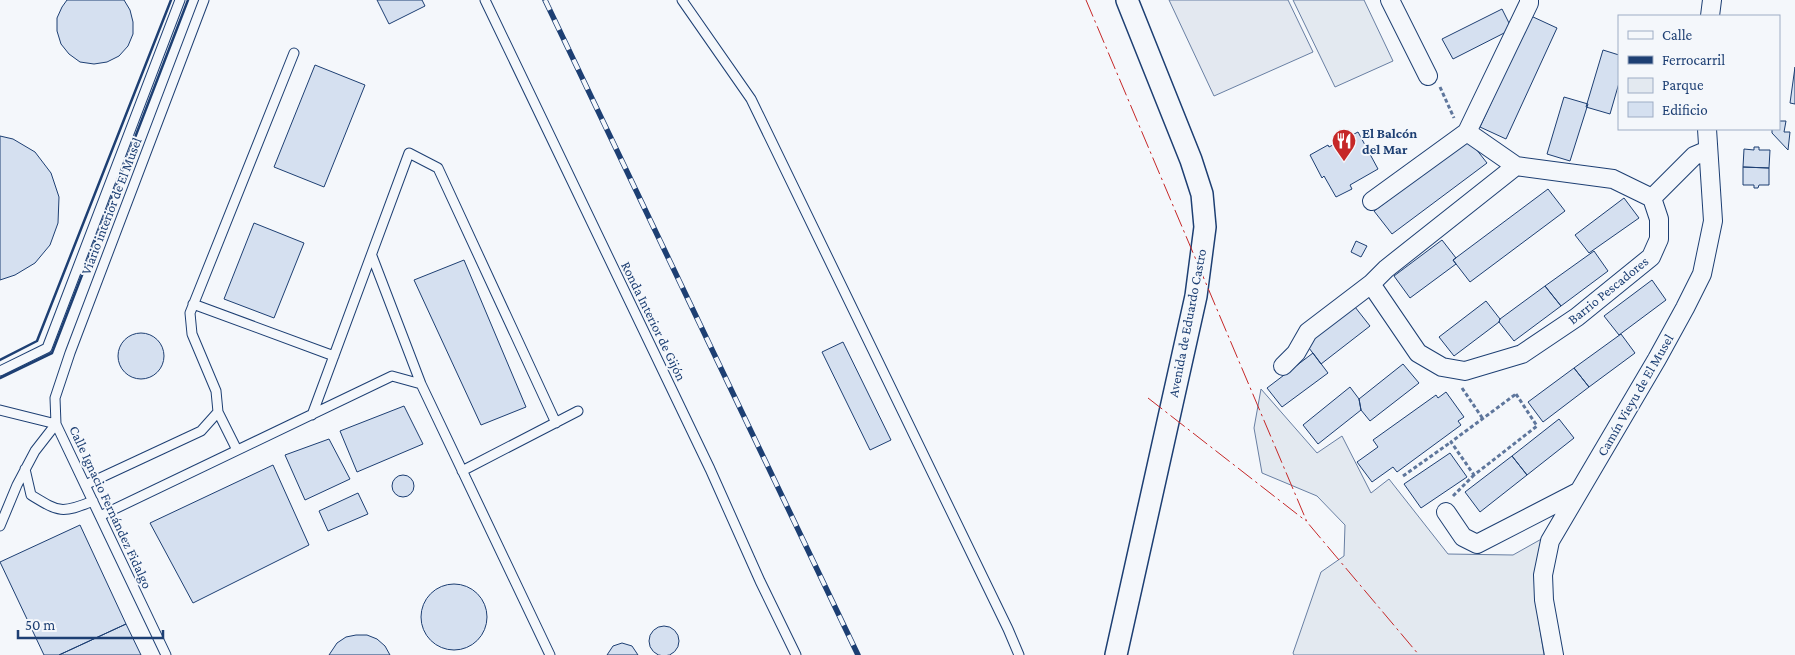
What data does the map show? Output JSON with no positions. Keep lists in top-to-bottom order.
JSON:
{
  "streets": {
    "street": ["Barrio Pescadores", "Avenida de Eduardo Castro", "Camín Vieyu de El Musel"],
    "lane": ["Viario interior de El Musel", "Ronda Interior de Gijón", "Calle Ignacio Fernández Fidalgo"]
  },
  "crossings": [
    ["Viario interior de El Musel", "Calle Ignacio Fernández Fidalgo"]
  ],
  "places": {
    "restaurant": ["El Balcón del Mar"]
  },
  "legend": [
    "Calle",
    "Ferrocarril",
    "Parque",
    "Edificio"
  ],
  "scale_bar": "50 m"
}
